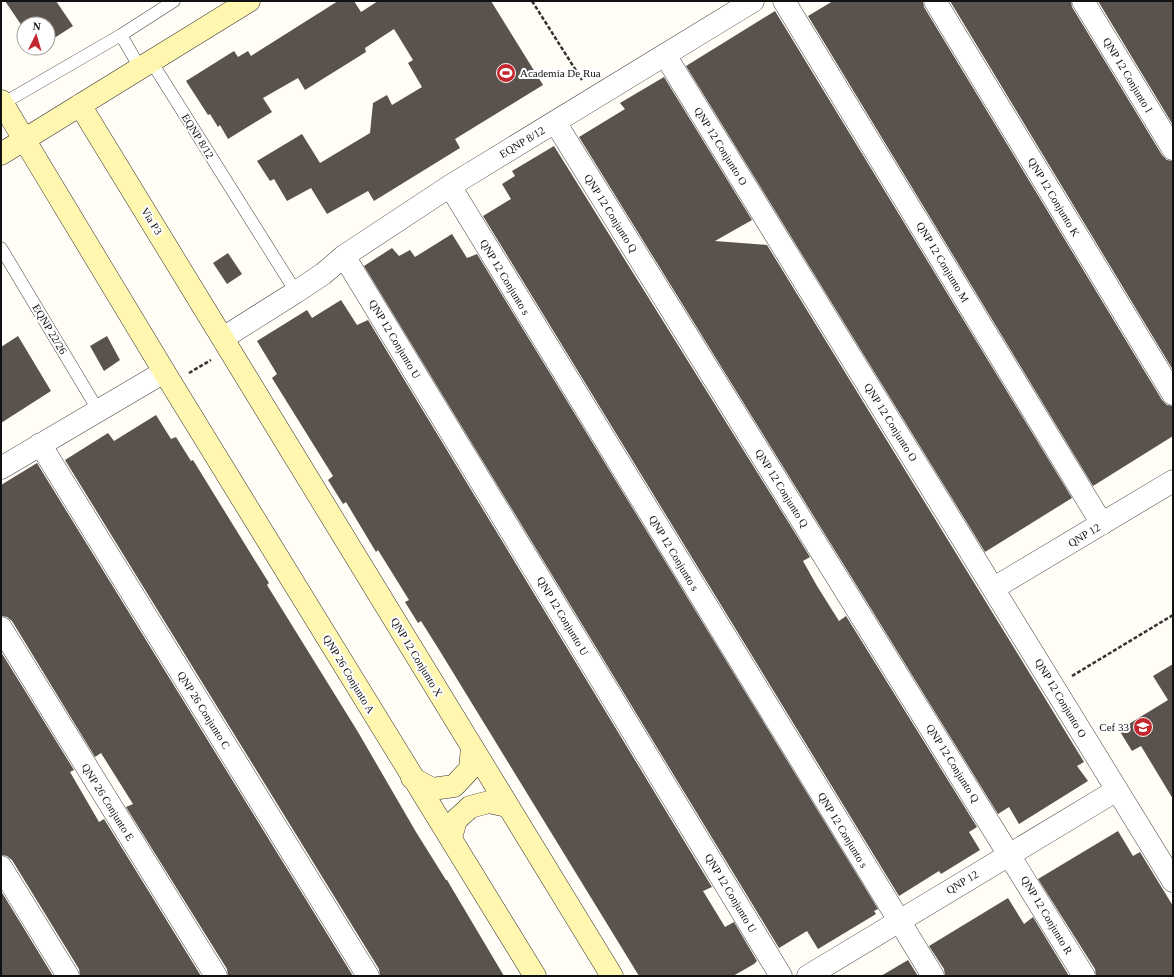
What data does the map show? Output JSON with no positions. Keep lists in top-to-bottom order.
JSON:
{
  "streets": {
    "street": [
      "QNP 12 Conjunto I",
      "EQNP 8/12",
      "QNP 12 Conjunto O",
      "QNP 12 Conjunto K",
      "QNP 12 Conjunto Q",
      "Via P3",
      "QNP 12 Conjunto M",
      "QNP 12 Conjunto s",
      "QNP 12 Conjunto U",
      "QNP 12",
      "QNP 12 Conjunto X",
      "QNP 26 Conjunto A",
      "QNP 26 Conjunto C",
      "QNP 26 Conjunto E",
      "QNP 12 Conjunto R"
    ],
    "lane": ["EQNP 22/26"]
  },
  "crossings": [
    ["EQNP 8/12", "QNP 12 Conjunto O"],
    ["EQNP 8/12", "QNP 12 Conjunto Q"],
    ["EQNP 8/12", "Via P3"],
    ["EQNP 8/12", "QNP 12 Conjunto s"],
    ["EQNP 8/12", "QNP 12 Conjunto U"],
    ["EQNP 8/12", "QNP 12 Conjunto X"],
    ["QNP 12 Conjunto O", "QNP 12"],
    ["QNP 12 Conjunto Q", "QNP 12"],
    ["QNP 12 Conjunto Q", "QNP 12 Conjunto R"],
    ["Via P3", "QNP 12 Conjunto X"],
    ["QNP 12 Conjunto M", "QNP 12"],
    ["QNP 12 Conjunto s", "QNP 12"],
    ["QNP 12", "QNP 12 Conjunto R"]
  ],
  "places": {
    "sports": ["Academia De Rua"],
    "school or university": ["Cef 33"]
  },
  "north": "top"
}
